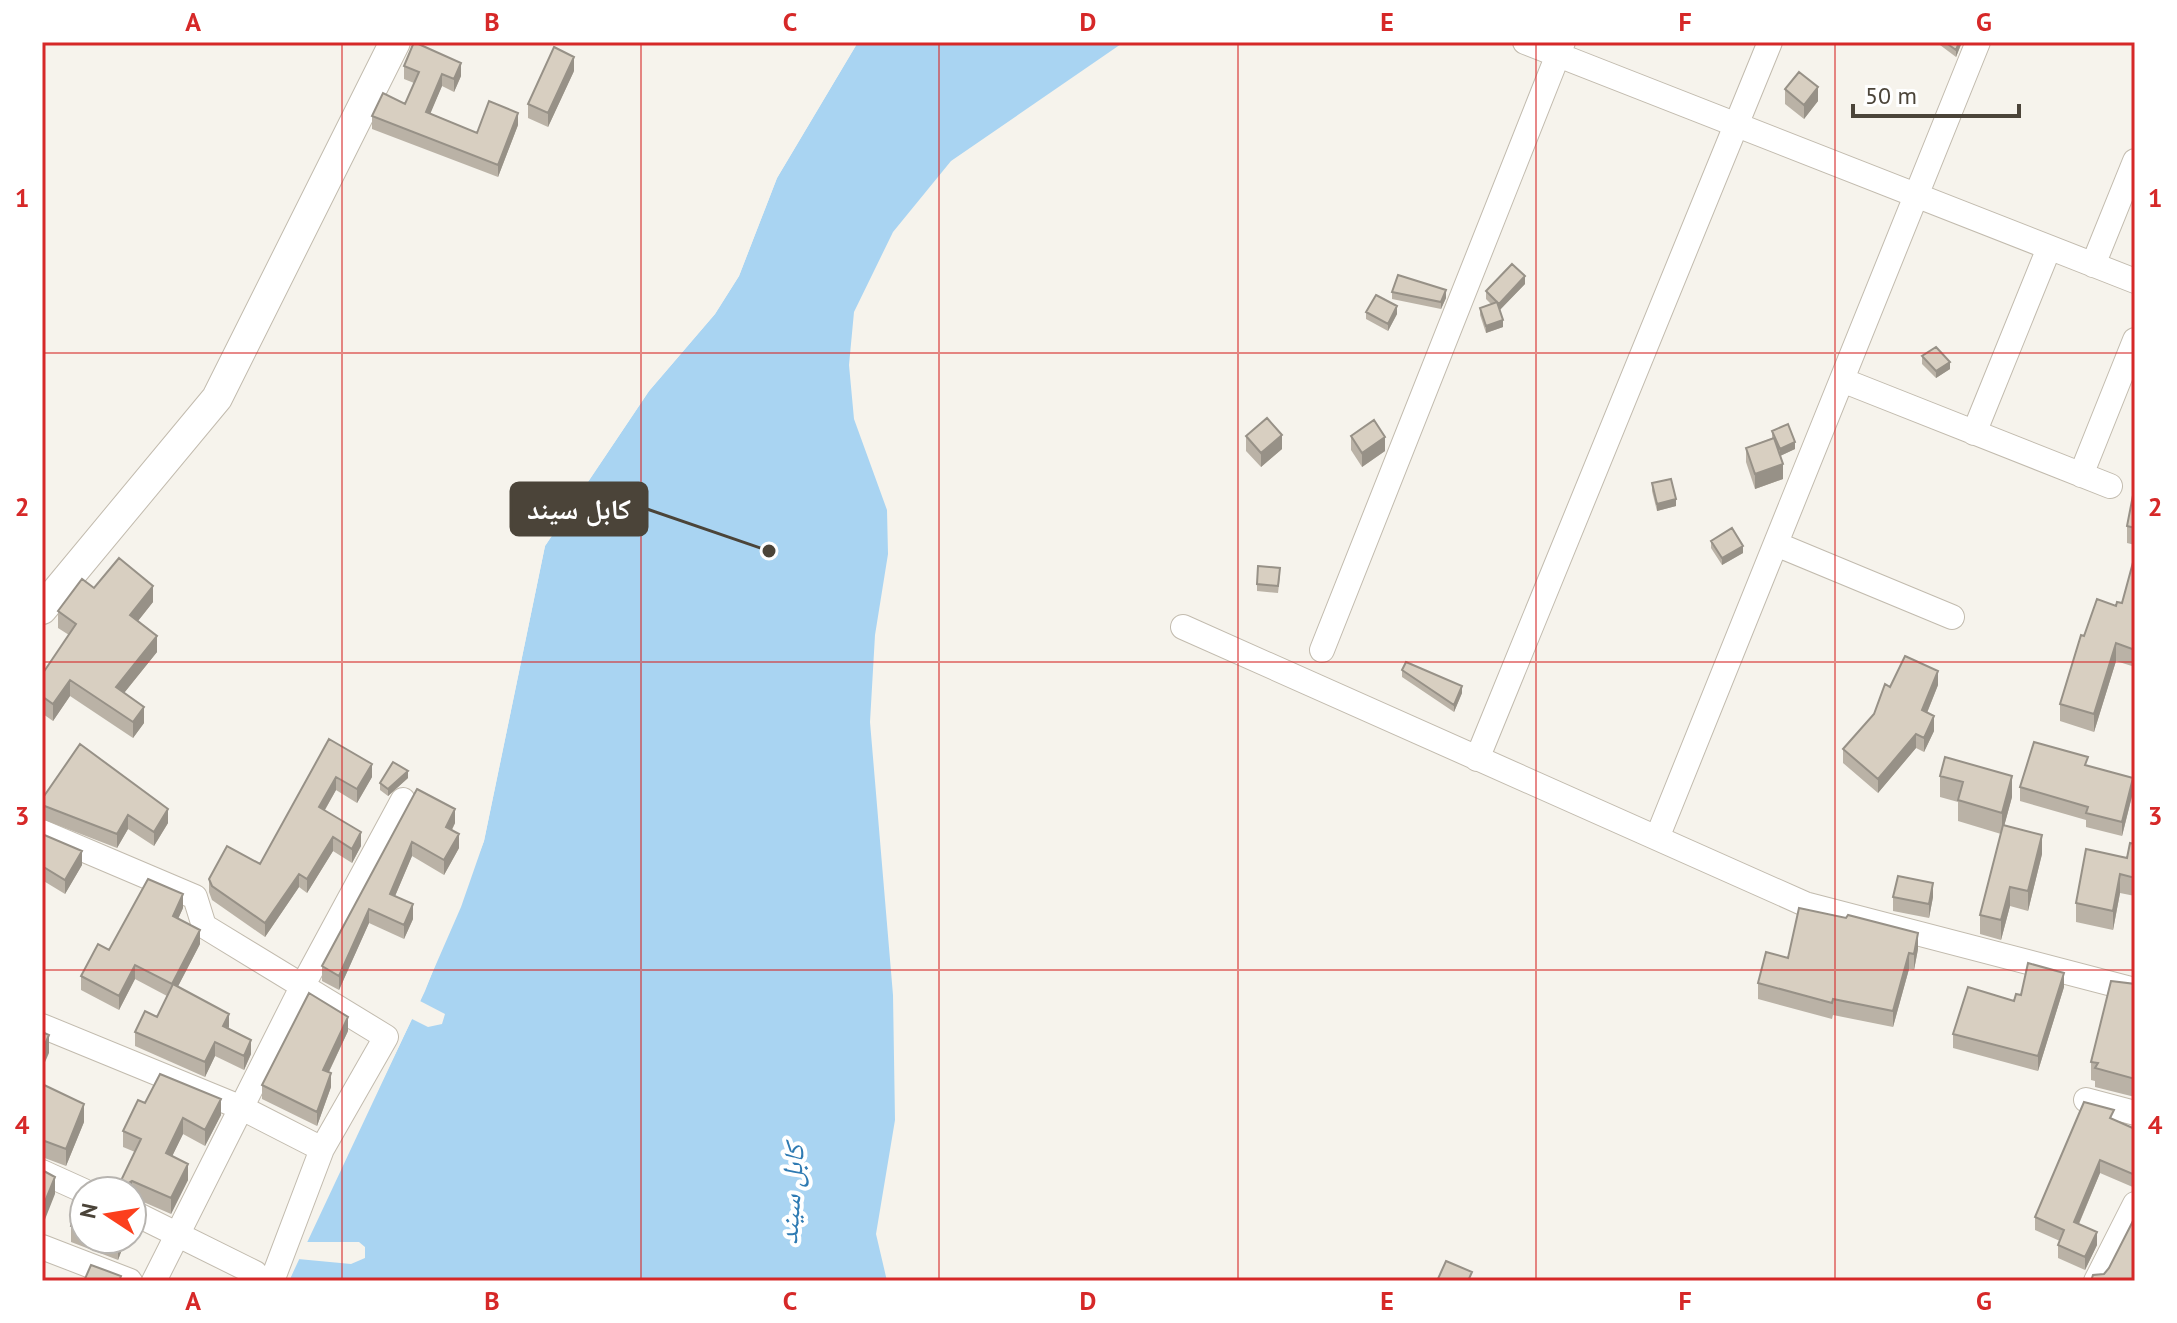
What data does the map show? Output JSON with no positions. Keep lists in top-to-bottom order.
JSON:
{
  "water": ["کابل سيند"],
  "places": ["کابل سيند"],
  "scale_bar": "50 m",
  "north": "left",
  "grid": {
    "columns": [
      "A",
      "B",
      "C",
      "D",
      "E",
      "F",
      "G"
    ],
    "rows": [
      "1",
      "2",
      "3",
      "4"
    ]
  }
}
